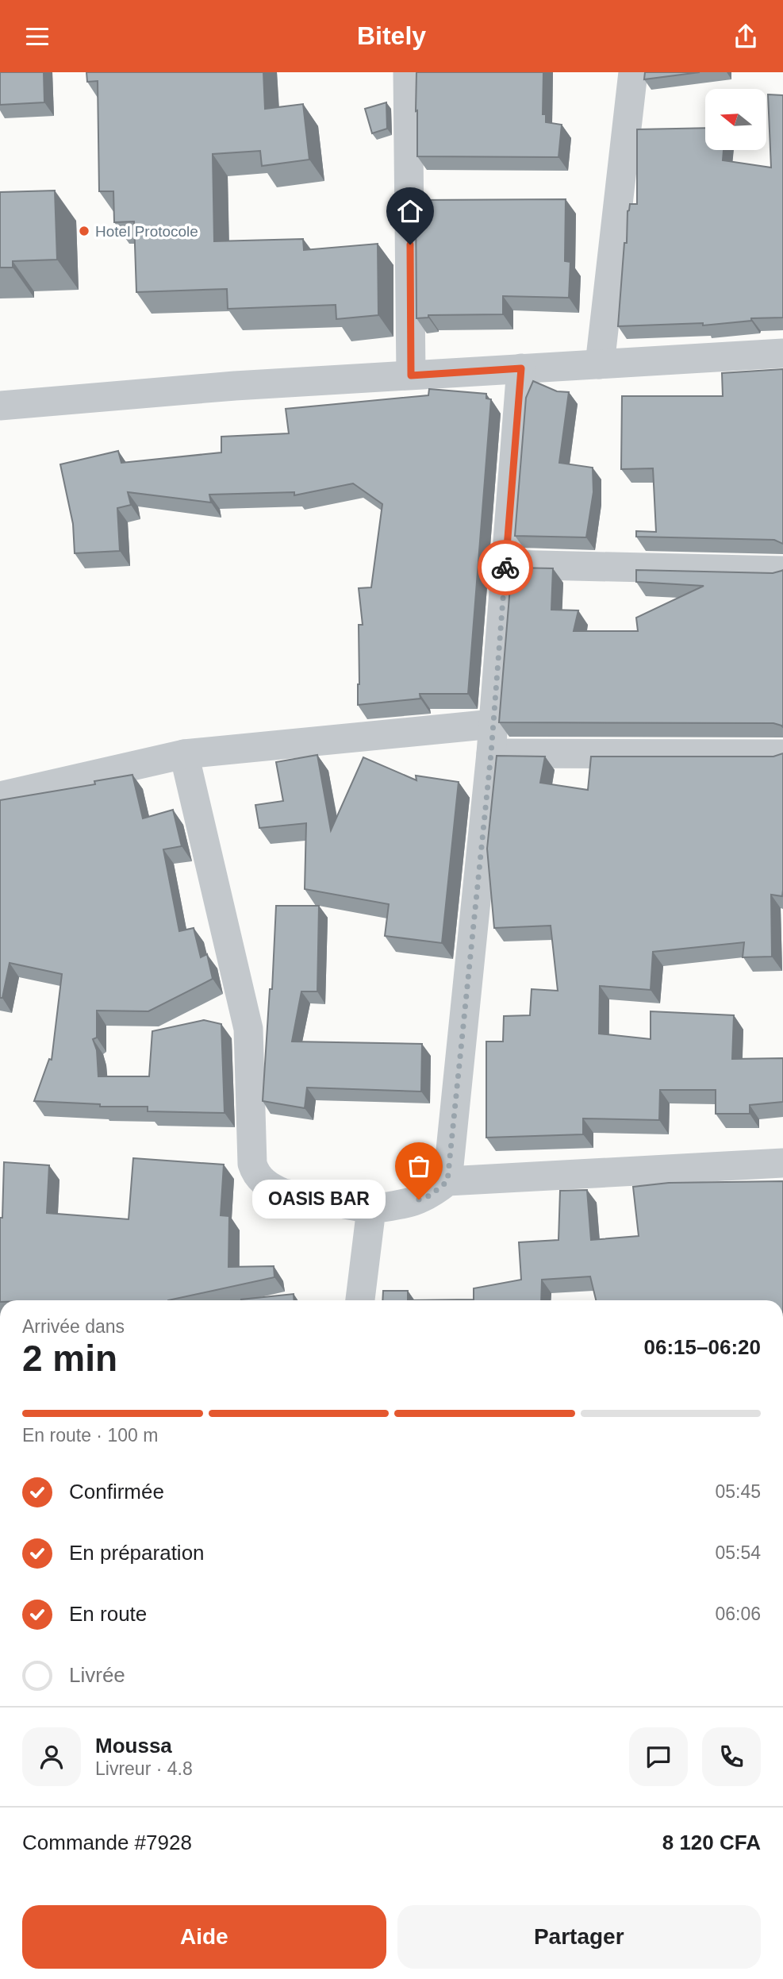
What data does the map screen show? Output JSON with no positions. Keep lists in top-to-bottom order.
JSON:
{
  "places": ["Hotel Protocole", "OASIS BAR"],
  "north": "left",
  "page": {
    "header": "Bitely",
    "bubble": "OASIS BAR",
    "heading": ["2 min", "Arrivée dans", "06:15–06:20"],
    "panel": [
      "Moussa",
      "Livreur · 4.8",
      "Commande #7928",
      "8 120 CFA"
    ],
    "bar": "En route · 100 m",
    "list": [
      ["Confirmée", "05:45"],
      ["En préparation", "05:54"],
      ["En route", "06:06"],
      "Livrée"
    ],
    "buttons": ["Aide", "Partager"]
  }
}
